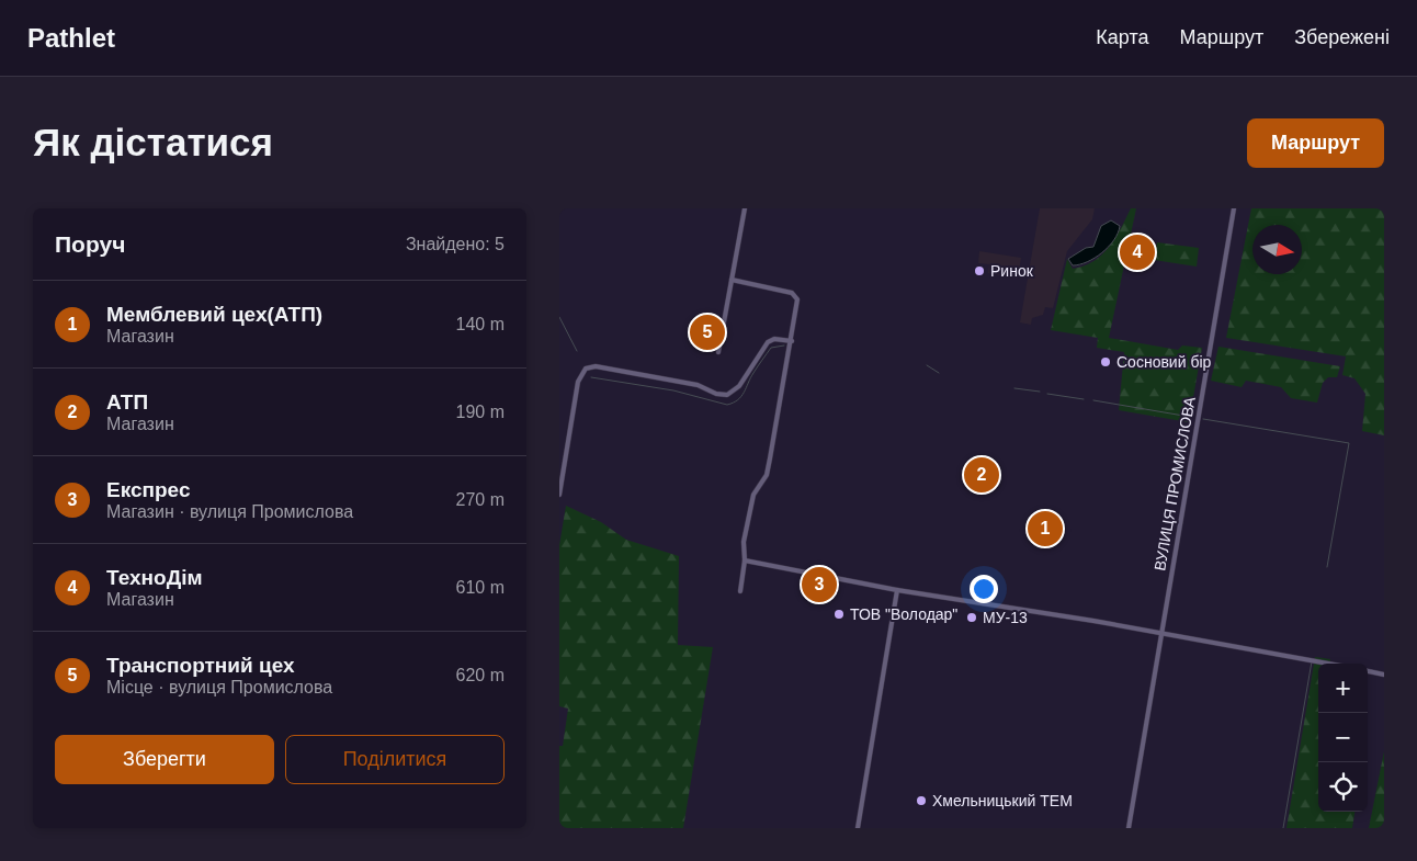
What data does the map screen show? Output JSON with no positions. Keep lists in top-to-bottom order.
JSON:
{
  "streets": {
    "street": ["ВУЛИЦЯ ПРОМИСЛОВА"]
  },
  "places": [
    "Ринок",
    "Сосновий бір",
    "ТОВ \"Володар\"",
    "МУ-13",
    "Хмельницький ТЕМ"
  ],
  "north": "right",
  "page": {
    "header": "Pathlet",
    "nav": ["Карта", "Маршрут", "Збережені"],
    "buttons": [
      "Маршрут",
      ["Зберегти", "Поділитися"]
    ],
    "title": "Як дістатися",
    "heading": ["Поруч", "Знайдено: 5"],
    "pins": [
      "4",
      "5",
      "2",
      "1",
      "3"
    ],
    "list": [
      {
        "mark": "1",
        "name": "Мемблевий цех(АТП)",
        "note": "Магазин",
        "value": "140 m"
      },
      {
        "mark": "2",
        "name": "АТП",
        "note": "Магазин",
        "value": "190 m"
      },
      {
        "mark": "3",
        "name": "Експрес",
        "note": "Магазин · вулиця Промислова",
        "value": "270 m"
      },
      {
        "mark": "4",
        "name": "ТехноДім",
        "note": "Магазин",
        "value": "610 m"
      },
      {
        "mark": "5",
        "name": "Транспортний цех",
        "note": "Місце · вулиця Промислова",
        "value": "620 m"
      }
    ],
    "map_buttons": ["+", "−"]
  }
}
